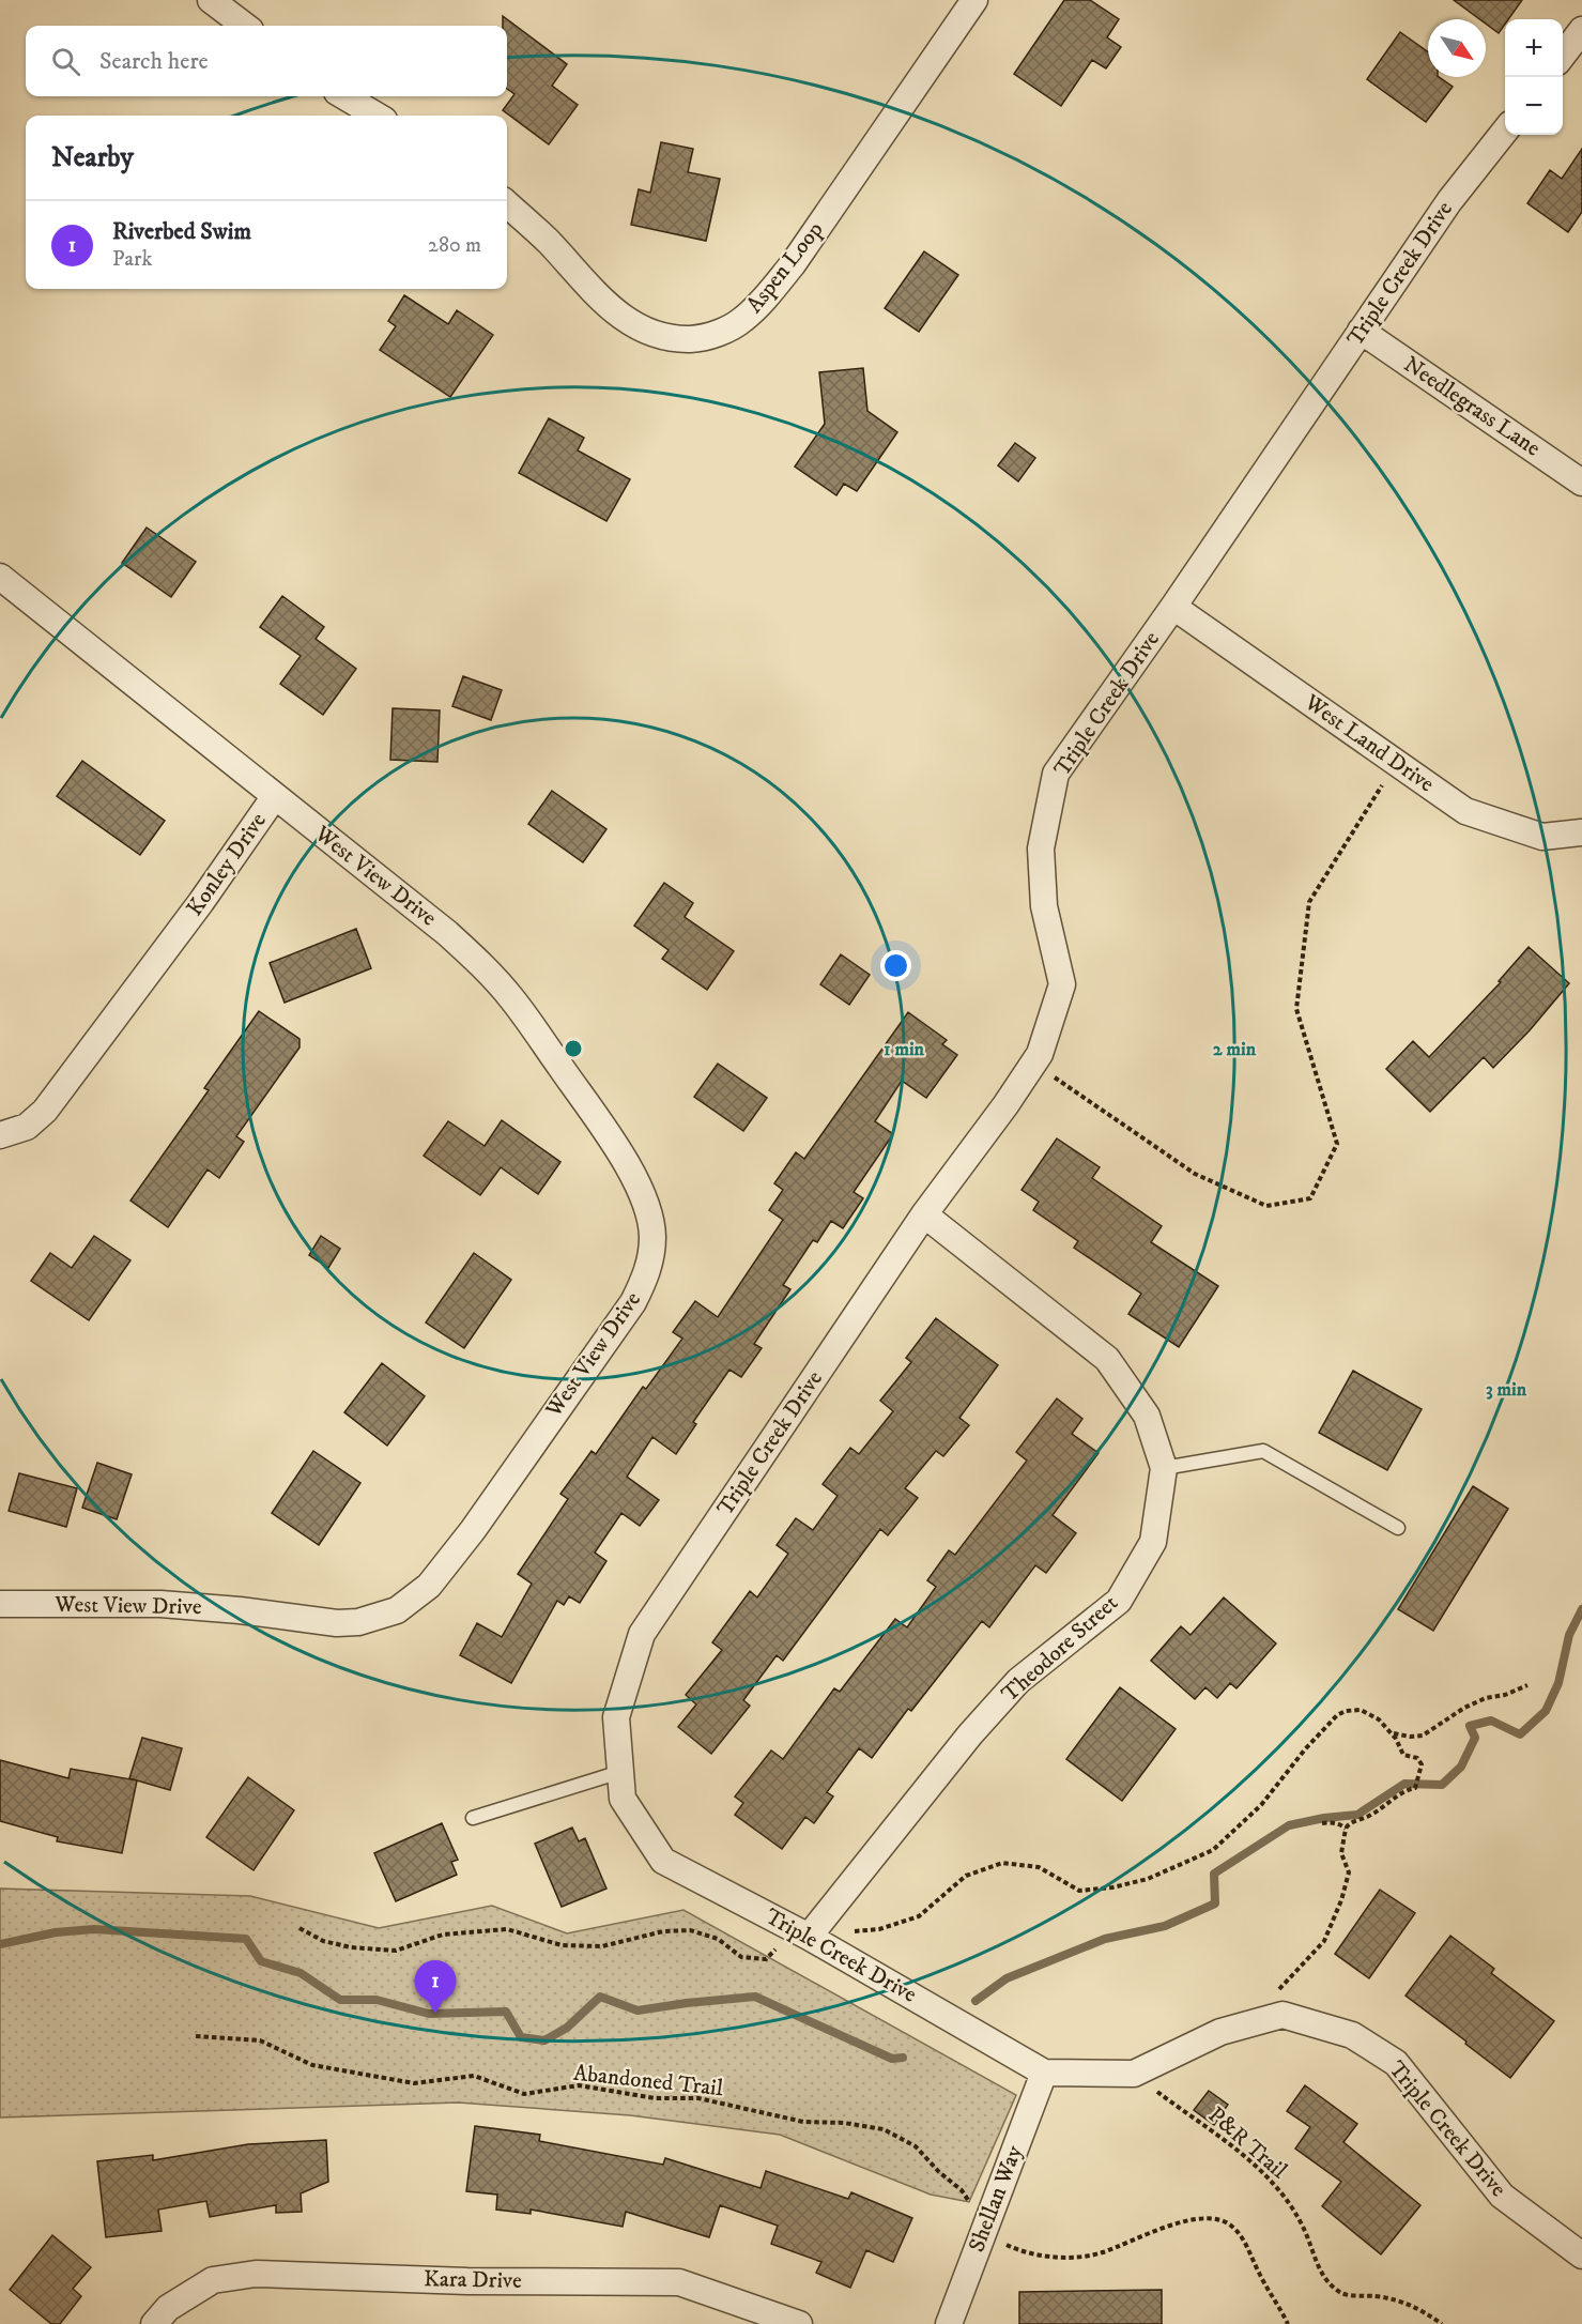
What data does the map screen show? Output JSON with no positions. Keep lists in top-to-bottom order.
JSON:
{
  "streets": {
    "street": [
      "Aspen Loop",
      "Triple Creek Drive",
      "Needlegrass Lane",
      "West Land Drive",
      "Konley Drive",
      "West View Drive",
      "Theodore Street",
      "Shellan Way",
      "Kara Drive"
    ],
    "path": ["Abandoned Trail", "P&R Trail"]
  },
  "crossings": [
    ["Triple Creek Drive", "Needlegrass Lane"],
    ["Triple Creek Drive", "West Land Drive"],
    ["Triple Creek Drive", "Theodore Street"],
    ["Triple Creek Drive", "P&R Trail"],
    ["Triple Creek Drive", "Shellan Way"],
    ["Konley Drive", "West View Drive"],
    ["Abandoned Trail", "Shellan Way"]
  ],
  "north": "bottom right",
  "page": {
    "map_buttons": ["+", "−"],
    "search": "Search here",
    "heading": "Nearby",
    "list": [
      {
        "mark": "1",
        "name": "Riverbed Swim",
        "note": "Park",
        "value": "280 m"
      }
    ],
    "pins": "1"
  },
  "rings": ["1 min", "2 min", "3 min"]
}
